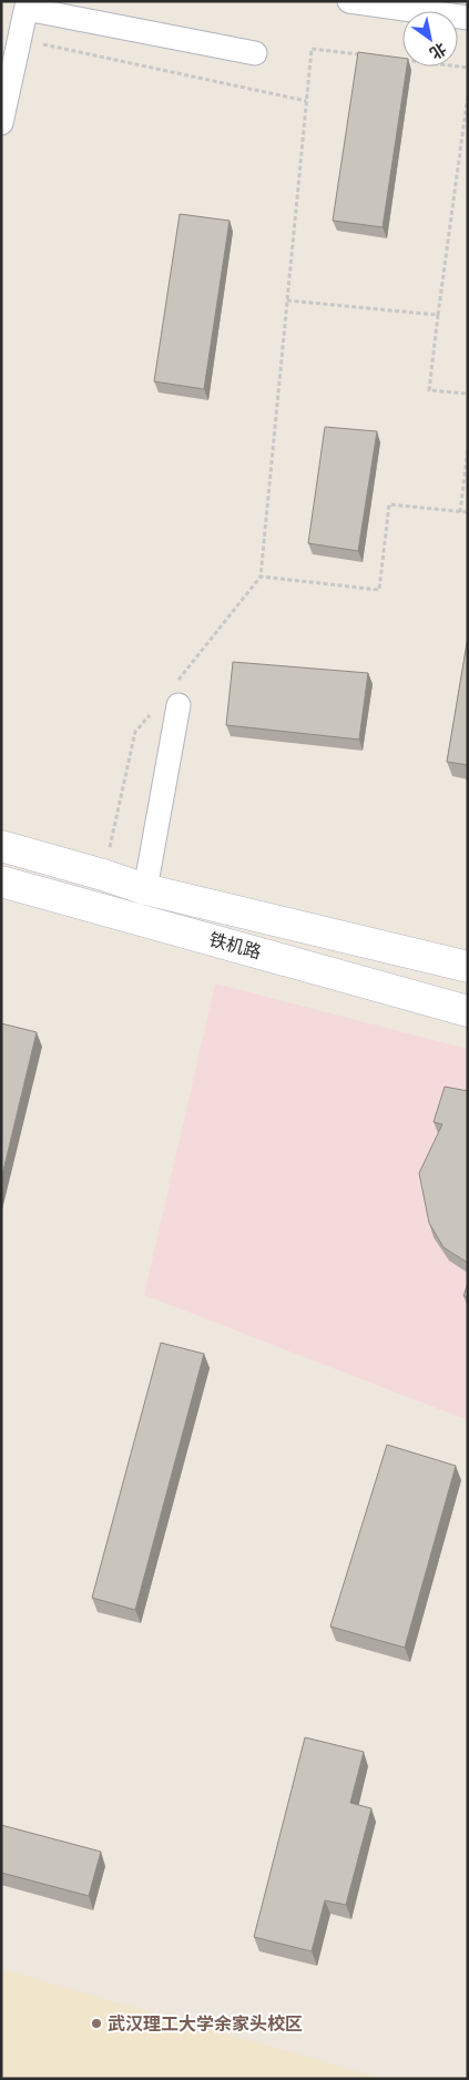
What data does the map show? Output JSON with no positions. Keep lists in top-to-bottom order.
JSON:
{
  "streets": {
    "main road": ["铁机路"]
  },
  "places": ["武汉理工大学余家头校区"],
  "north": "bottom right"
}
